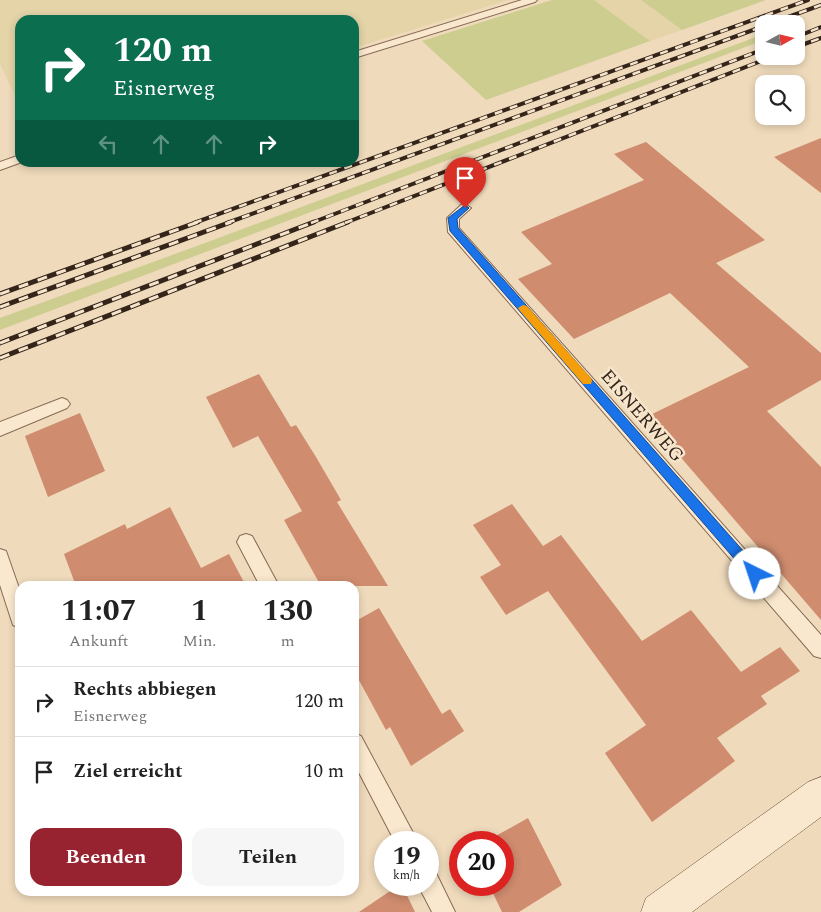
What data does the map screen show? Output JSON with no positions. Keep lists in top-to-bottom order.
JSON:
{
  "streets": {
    "lane": ["EISNERWEG"]
  },
  "north": "right",
  "page": {
    "turn": ["120 m", "Eisnerweg"],
    "eta": [
      "11:07",
      "Ankunft",
      "1",
      "Min.",
      "130",
      "m"
    ],
    "list": [
      {
        "name": "Rechts abbiegen",
        "note": "Eisnerweg",
        "value": "120 m"
      },
      {
        "name": "Ziel erreicht",
        "value": "10 m"
      }
    ],
    "buttons": ["Beenden", "Teilen"],
    "speed": "19 km/h",
    "limit": "20"
  }
}
